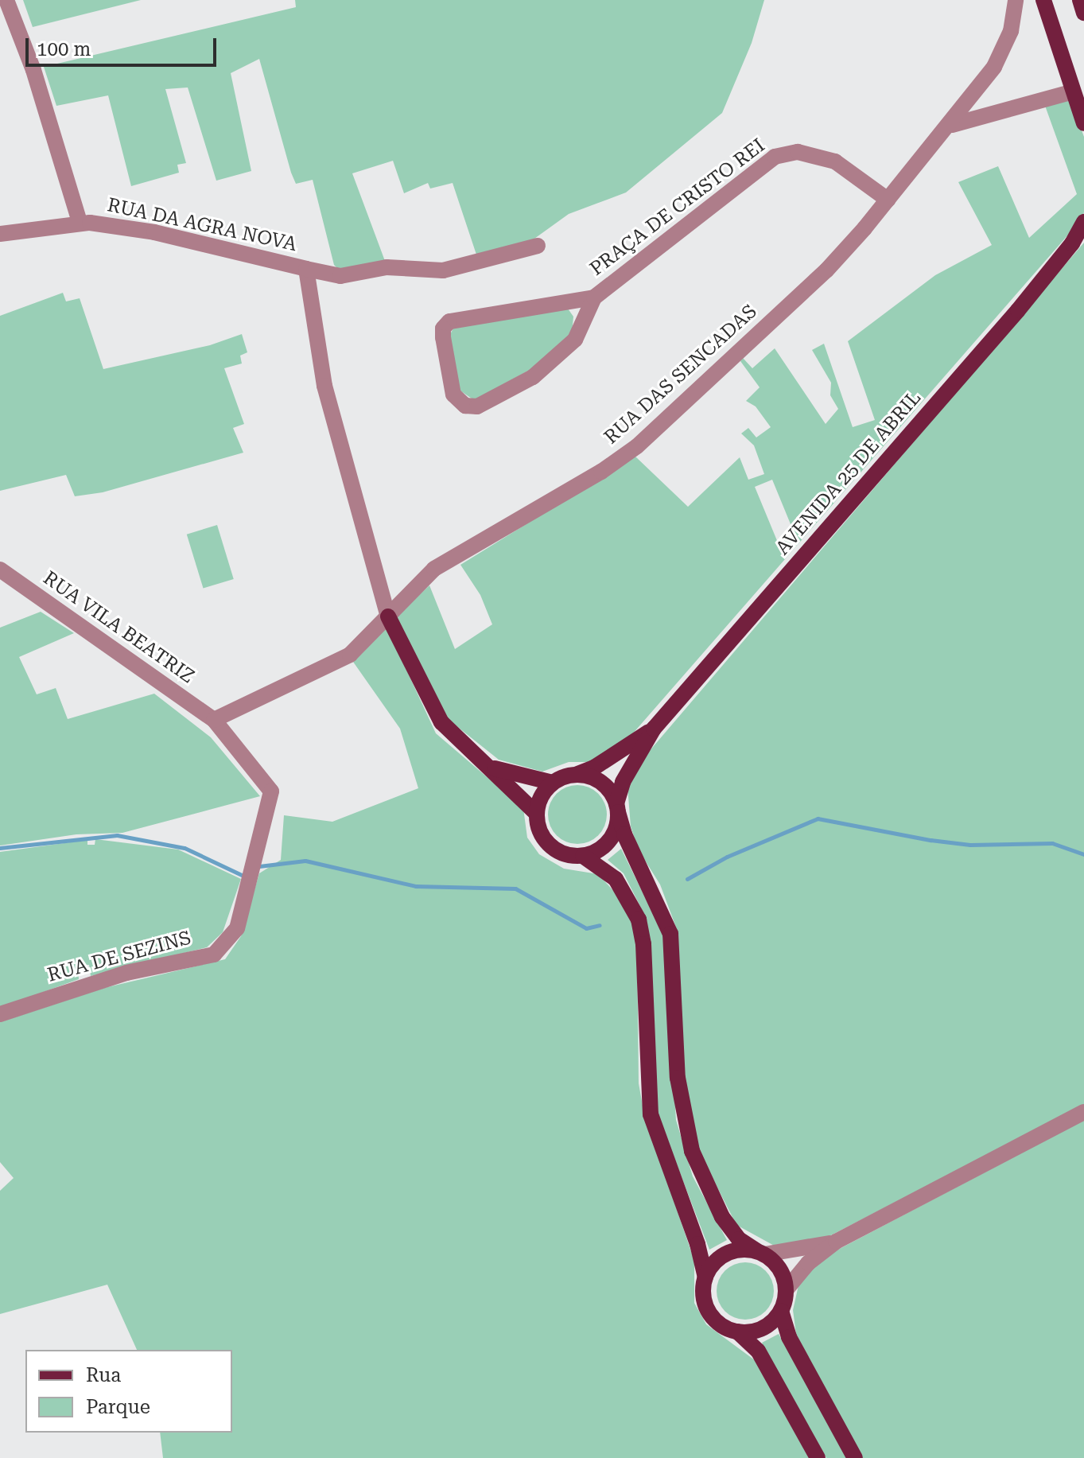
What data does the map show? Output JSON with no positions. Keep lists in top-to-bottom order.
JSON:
{
  "streets": {
    "main road": ["AVENIDA 25 DE ABRIL"],
    "street": [
      "PRAÇA DE CRISTO REI",
      "RUA DA AGRA NOVA",
      "RUA DAS SENCADAS",
      "RUA VILA BEATRIZ",
      "RUA DE SEZINS"
    ]
  },
  "crossings": [
    ["PRAÇA DE CRISTO REI", "RUA DAS SENCADAS"],
    ["RUA DA AGRA NOVA", "RUA DAS SENCADAS"],
    ["RUA DAS SENCADAS", "RUA VILA BEATRIZ"],
    ["RUA DAS SENCADAS", "RUA DE SEZINS"],
    ["RUA VILA BEATRIZ", "RUA DE SEZINS"]
  ],
  "legend": ["Rua", "Parque"],
  "scale_bar": "100 m"
}
